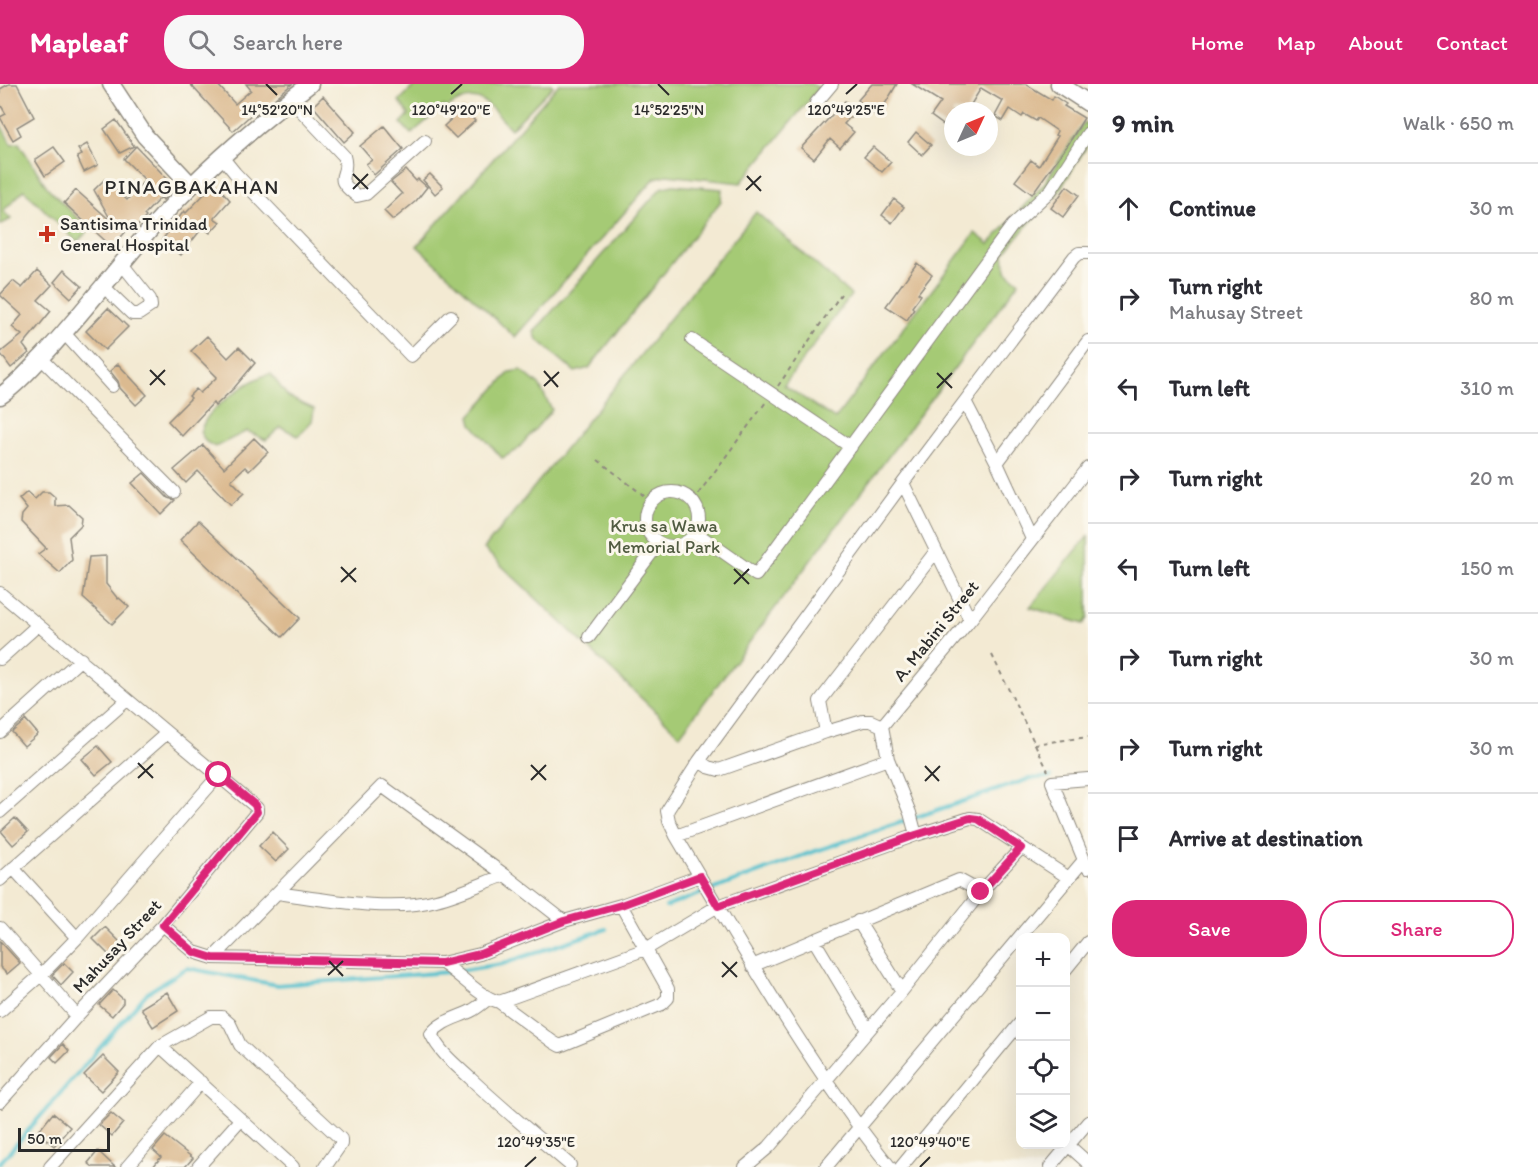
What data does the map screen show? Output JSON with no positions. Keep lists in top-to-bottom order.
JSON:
{
  "streets": {
    "street": ["A. Mabini Street", "Mahusay Street"]
  },
  "districts": ["PINAGBAKAHAN"],
  "parks": ["Krus sa Wawa Memorial Park"],
  "places": {
    "health": ["Santisima Trinidad General Hospital"]
  },
  "scale_bar": "50 m",
  "north": "top right",
  "page": {
    "header": "Mapleaf",
    "search": "Search here",
    "nav": [
      "Home",
      "Map",
      "About",
      "Contact"
    ],
    "heading": ["9 min", "Walk · 650 m"],
    "list": [
      ["Continue", "30 m"],
      ["Turn right", "Mahusay Street", "80 m"],
      ["Turn left", "310 m"],
      ["Turn right", "20 m"],
      ["Turn left", "150 m"],
      ["Turn right", "30 m"],
      ["Turn right", "30 m"],
      "Arrive at destination"
    ],
    "buttons": ["Save", "Share"],
    "map_buttons": ["+", "−"],
    "scale": "50 m"
  },
  "coordinates": [
    "120°49'20\"E",
    "120°49'25\"E",
    "14°52'20\"N",
    "14°52'25\"N",
    "120°49'35\"E",
    "120°49'40\"E"
  ]
}
